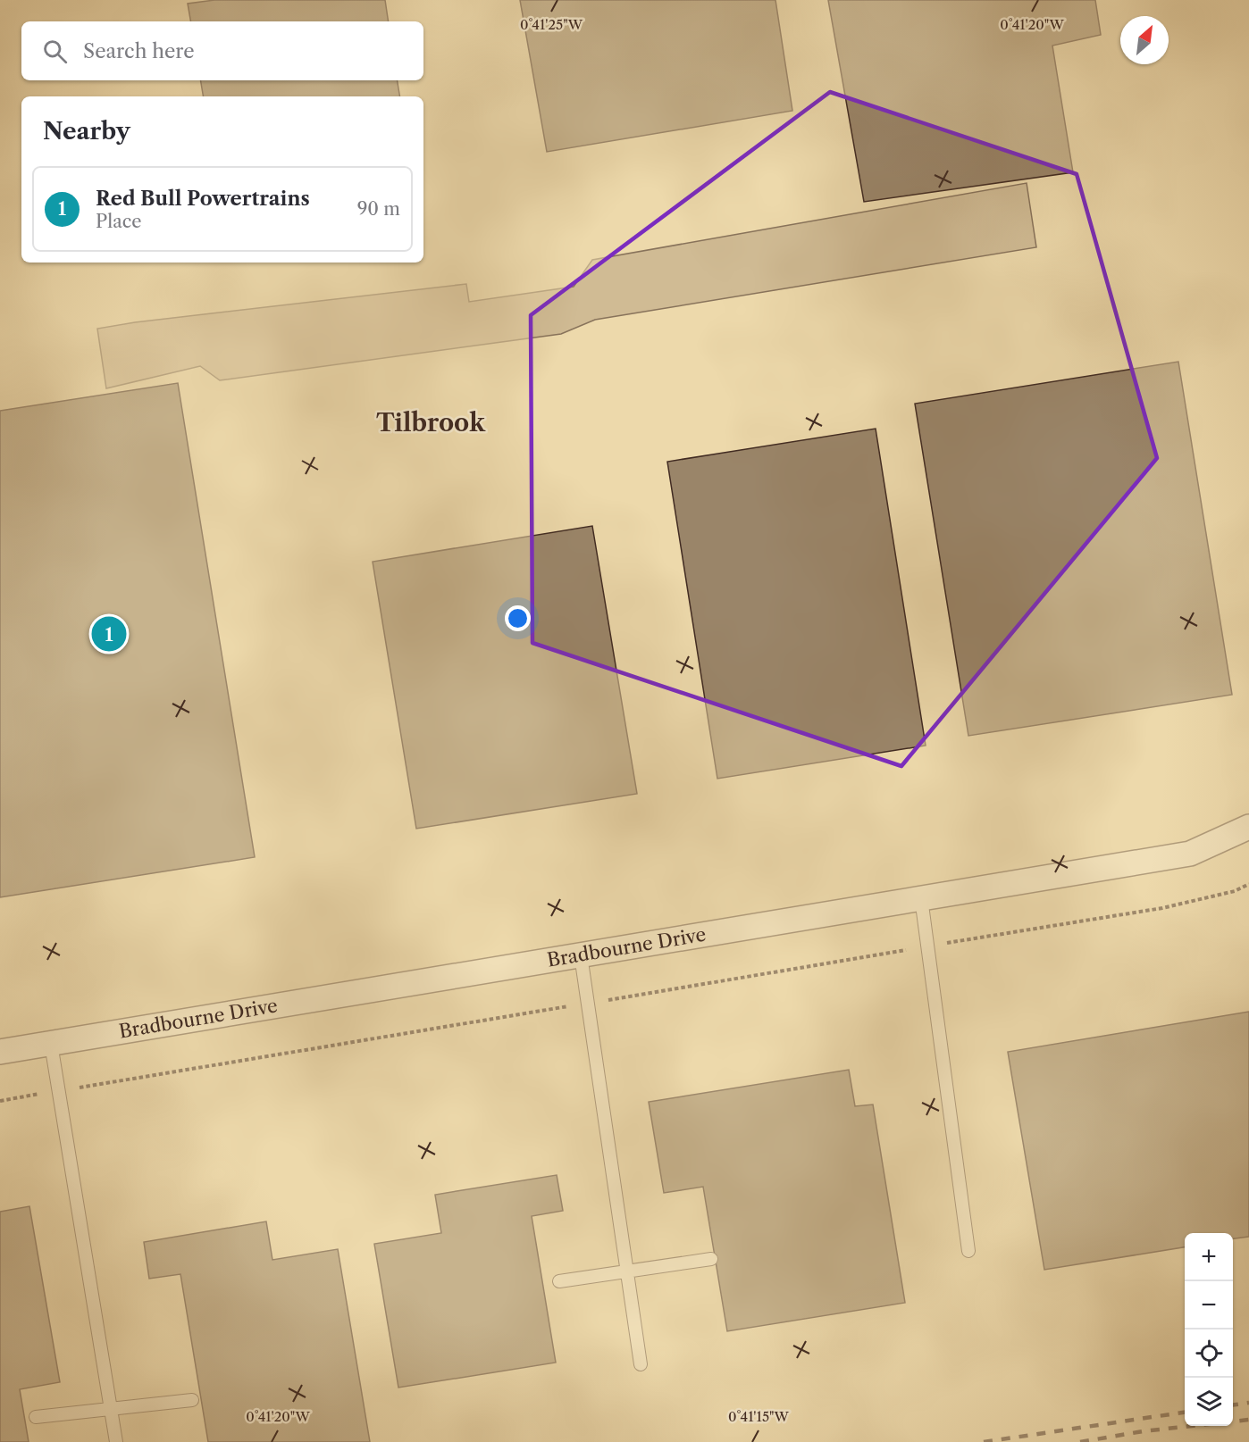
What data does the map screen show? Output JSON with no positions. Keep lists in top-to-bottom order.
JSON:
{
  "streets": {
    "street": ["Bradbourne Drive"]
  },
  "districts": ["Tilbrook"],
  "north": "top right",
  "page": {
    "search": "Search here",
    "heading": "Nearby",
    "list": [
      {
        "mark": "1",
        "name": "Red Bull Powertrains",
        "note": "Place",
        "value": "90 m"
      }
    ],
    "pins": "1",
    "map_buttons": ["+", "−"]
  },
  "coordinates": ["0°41'25\"W", "0°41'20\"W", "0°41'15\"W"]
}
